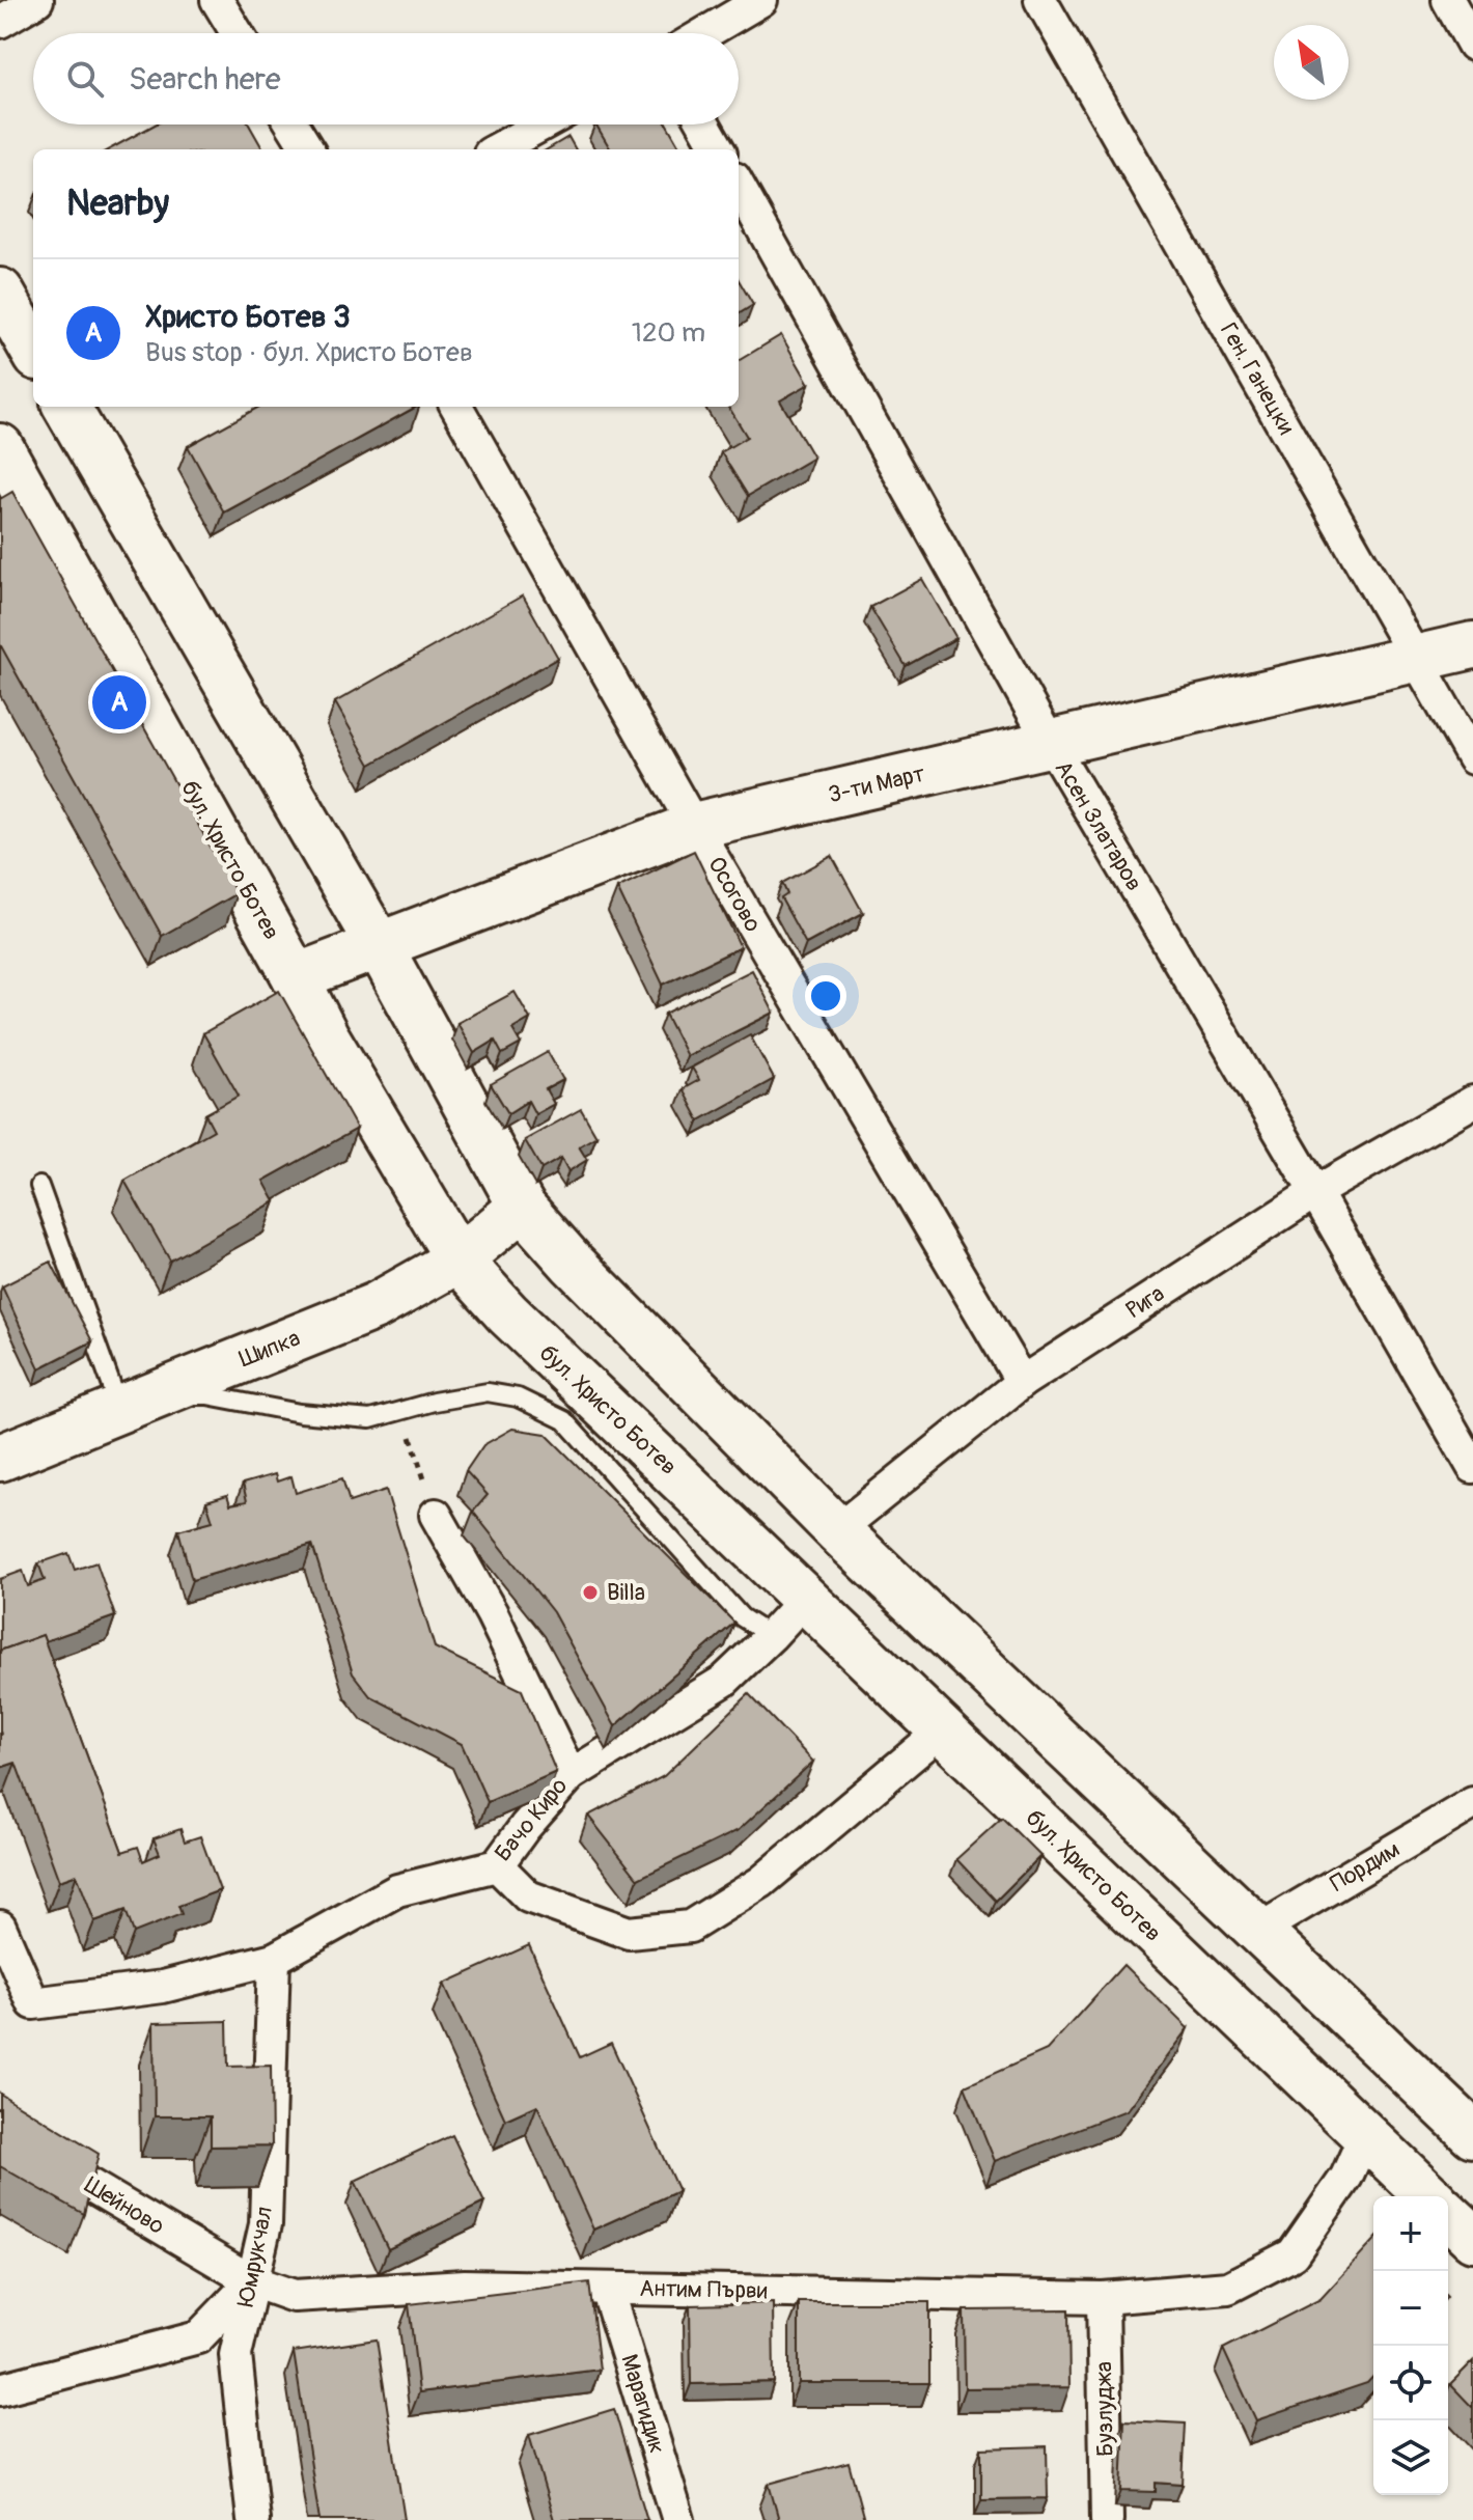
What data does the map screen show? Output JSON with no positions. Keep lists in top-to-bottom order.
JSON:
{
  "streets": {
    "main road": ["3-ти Март", "бул. Христо Ботев", "Шипка"],
    "street": [
      "Ген. Ганецки",
      "Асен Златаров",
      "Осогово",
      "Рига",
      "Бачо Киро",
      "Пордим",
      "Шейново",
      "Юмрукчал",
      "Антим Първи",
      "Марагидик",
      "Бузлуджа"
    ]
  },
  "crossings": [
    ["Ген. Ганецки", "3-ти Март"],
    ["3-ти Март", "Асен Златаров"],
    ["3-ти Март", "бул. Христо Ботев"],
    ["3-ти Март", "Осогово"],
    ["Асен Златаров", "Рига"],
    ["бул. Христо Ботев", "Шипка"],
    ["бул. Христо Ботев", "Антим Първи"],
    ["Осогово", "Рига"],
    ["Бачо Киро", "Юмрукчал"],
    ["Шейново", "Юмрукчал"],
    ["Шейново", "Антим Първи"],
    ["Юмрукчал", "Антим Първи"],
    ["Антим Първи", "Марагидик"],
    ["Антим Първи", "Бузлуджа"]
  ],
  "places": ["Billa"],
  "north": "top left",
  "page": {
    "search": "Search here",
    "heading": "Nearby",
    "list": [
      {
        "mark": "A",
        "name": "Христо Ботев 3",
        "note": "Bus stop · бул. Христо Ботев",
        "value": "120 m"
      }
    ],
    "pins": "A",
    "map_buttons": ["+", "−"]
  }
}
